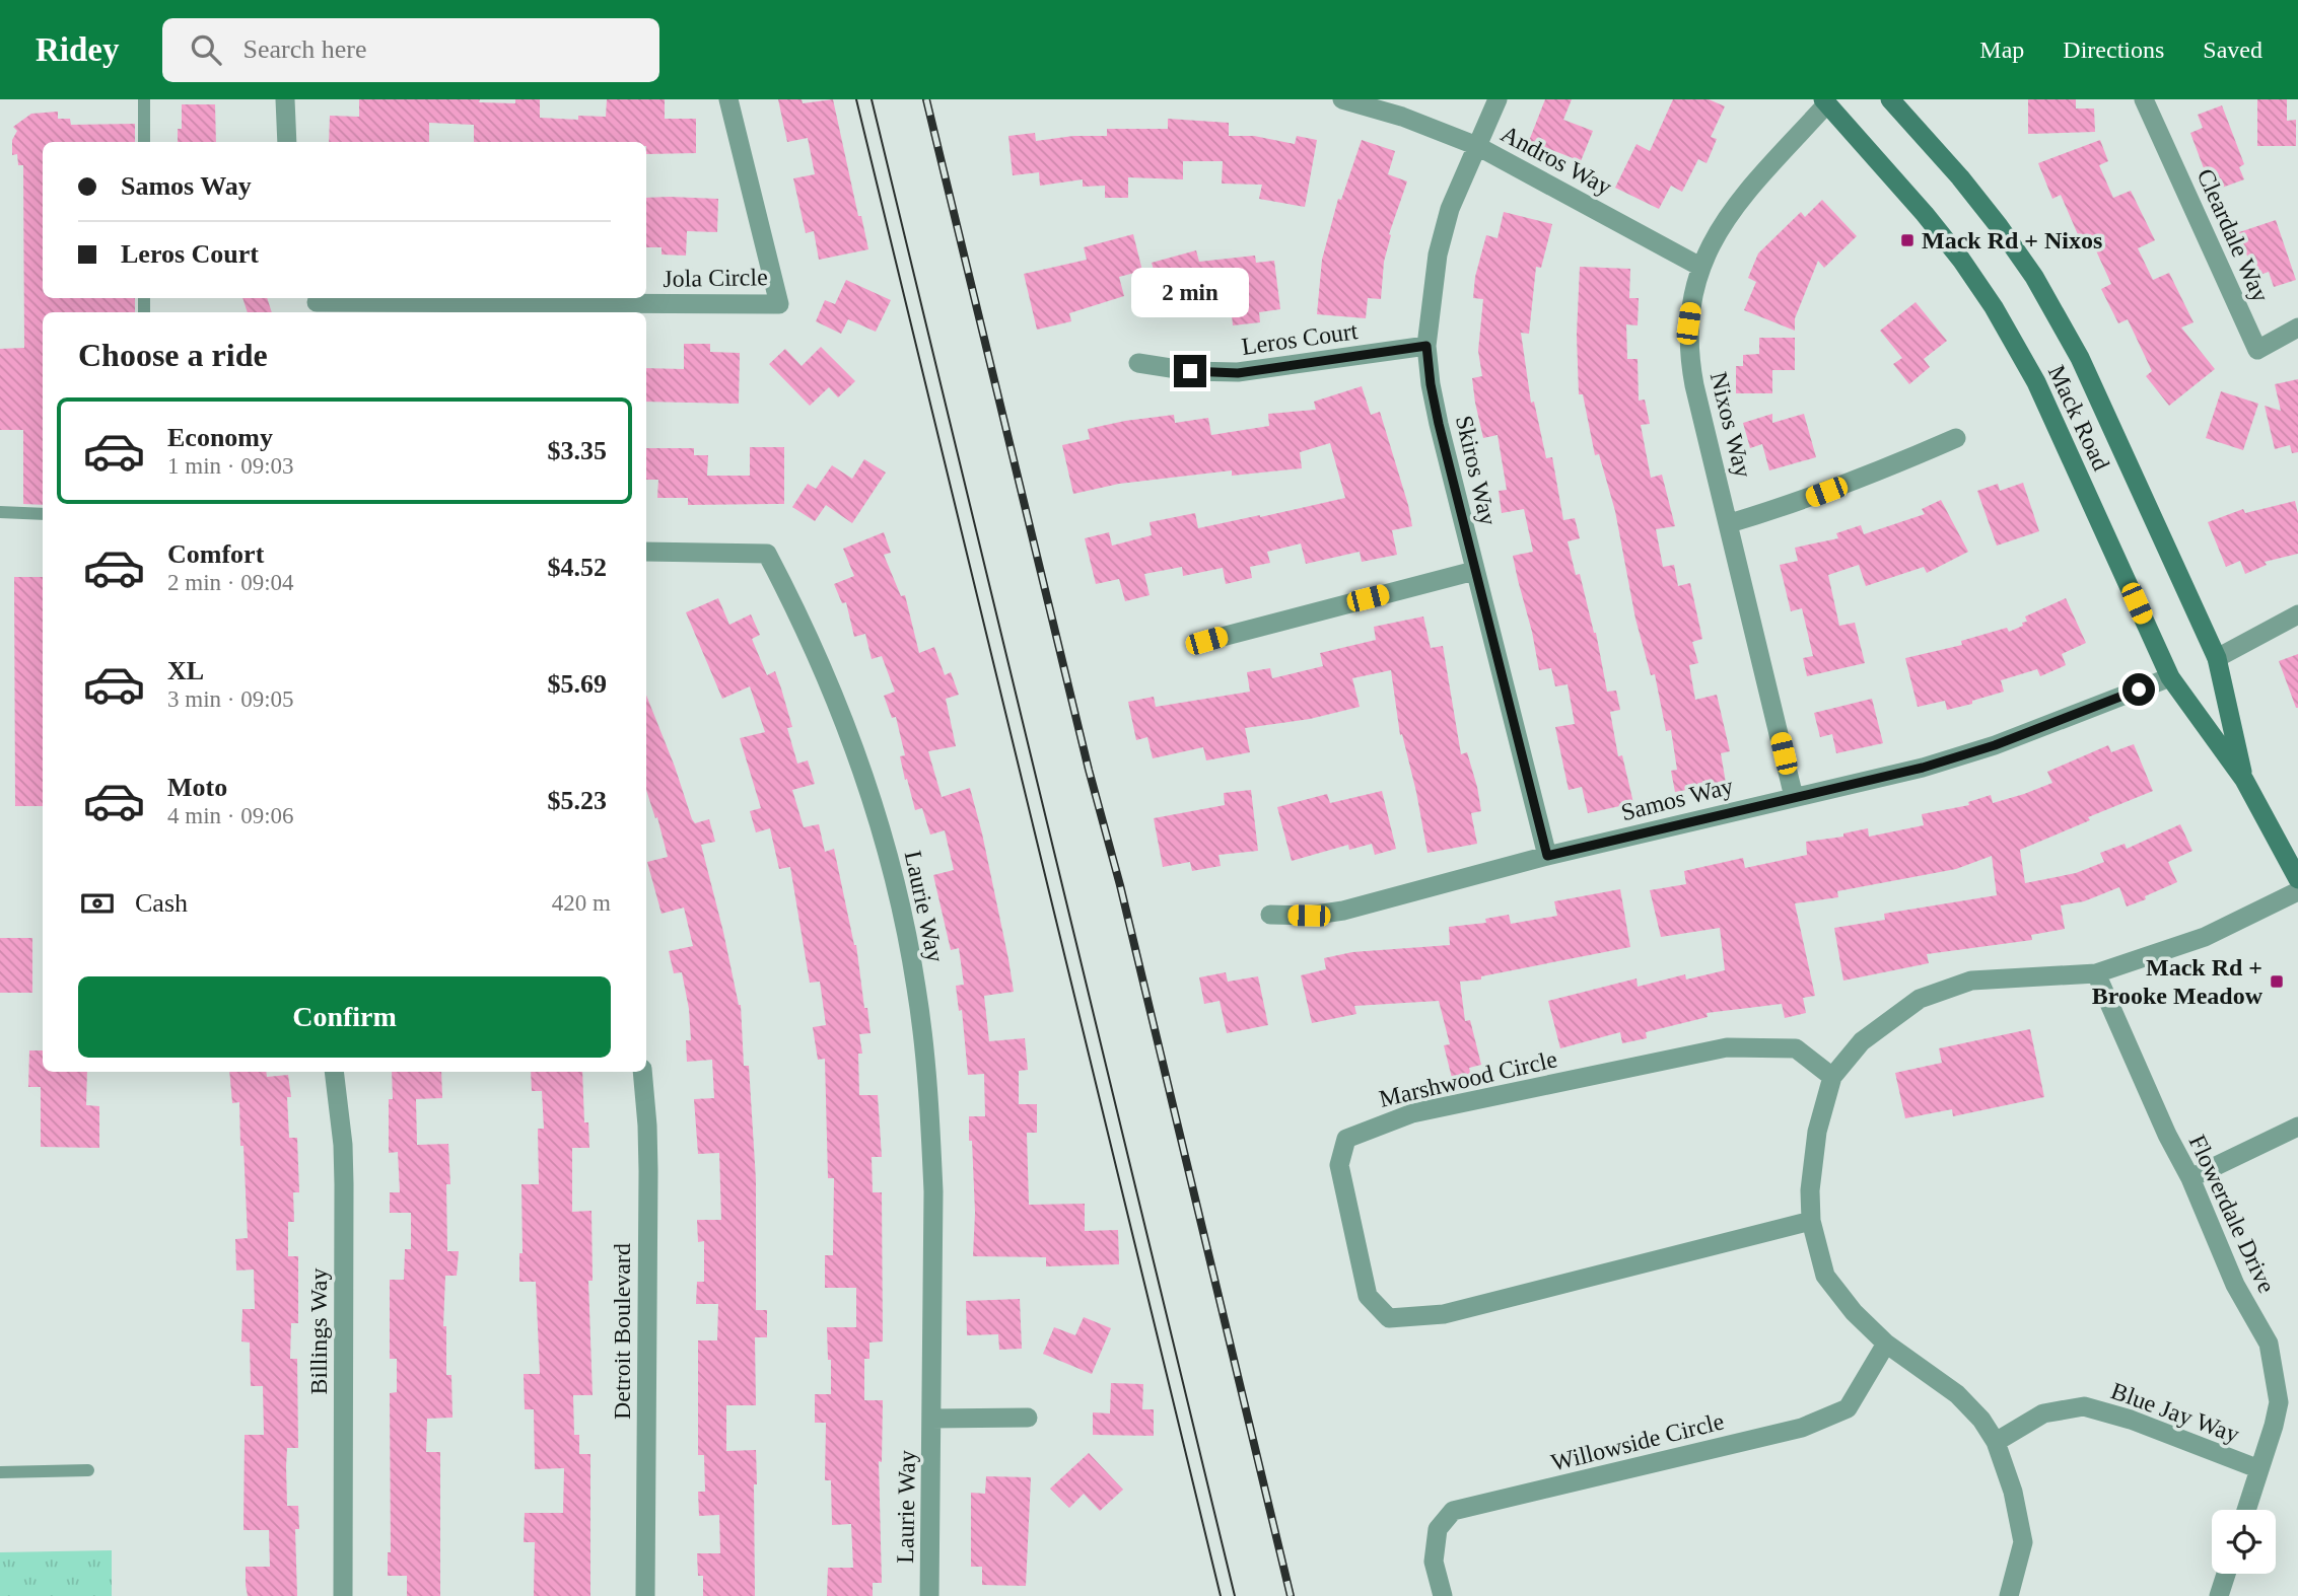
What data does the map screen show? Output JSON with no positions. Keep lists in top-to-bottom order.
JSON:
{
  "streets": {
    "main road": ["Mack Road"],
    "street": [
      "Andros Way",
      "Cleardale Way",
      "Jola Circle",
      "Leros Court",
      "Nixos Way",
      "Skiros Way",
      "Samos Way",
      "Laurie Way",
      "Marshwood Circle",
      "Flowerdale Drive",
      "Billings Way",
      "Detroit Boulevard",
      "Blue Jay Way",
      "Willowside Circle"
    ]
  },
  "crossings": [
    ["Andros Way", "Nixos Way"],
    ["Andros Way", "Skiros Way"],
    ["Leros Court", "Skiros Way"],
    ["Mack Road", "Nixos Way"],
    ["Mack Road", "Samos Way"],
    ["Nixos Way", "Samos Way"],
    ["Skiros Way", "Samos Way"],
    ["Flowerdale Drive", "Blue Jay Way"]
  ],
  "places": {
    "transit": ["Mack Rd + Nixos", "Mack Rd + Brooke Meadow"]
  },
  "page": {
    "header": "Ridey",
    "search": "Search here",
    "nav": ["Map", "Directions", "Saved"],
    "banner": ["Samos Way", "Leros Court"],
    "bubble": "2 min",
    "heading": "Choose a ride",
    "list": [
      {
        "name": "Economy",
        "note": "1 min · 09:03",
        "value": "$3.35"
      },
      {
        "name": "Comfort",
        "note": "2 min · 09:04",
        "value": "$4.52"
      },
      {
        "name": "XL",
        "note": "3 min · 09:05",
        "value": "$5.69"
      },
      {
        "name": "Moto",
        "note": "4 min · 09:06",
        "value": "$5.23"
      }
    ],
    "pay": ["Cash", "420 m"],
    "buttons": "Confirm"
  }
}
